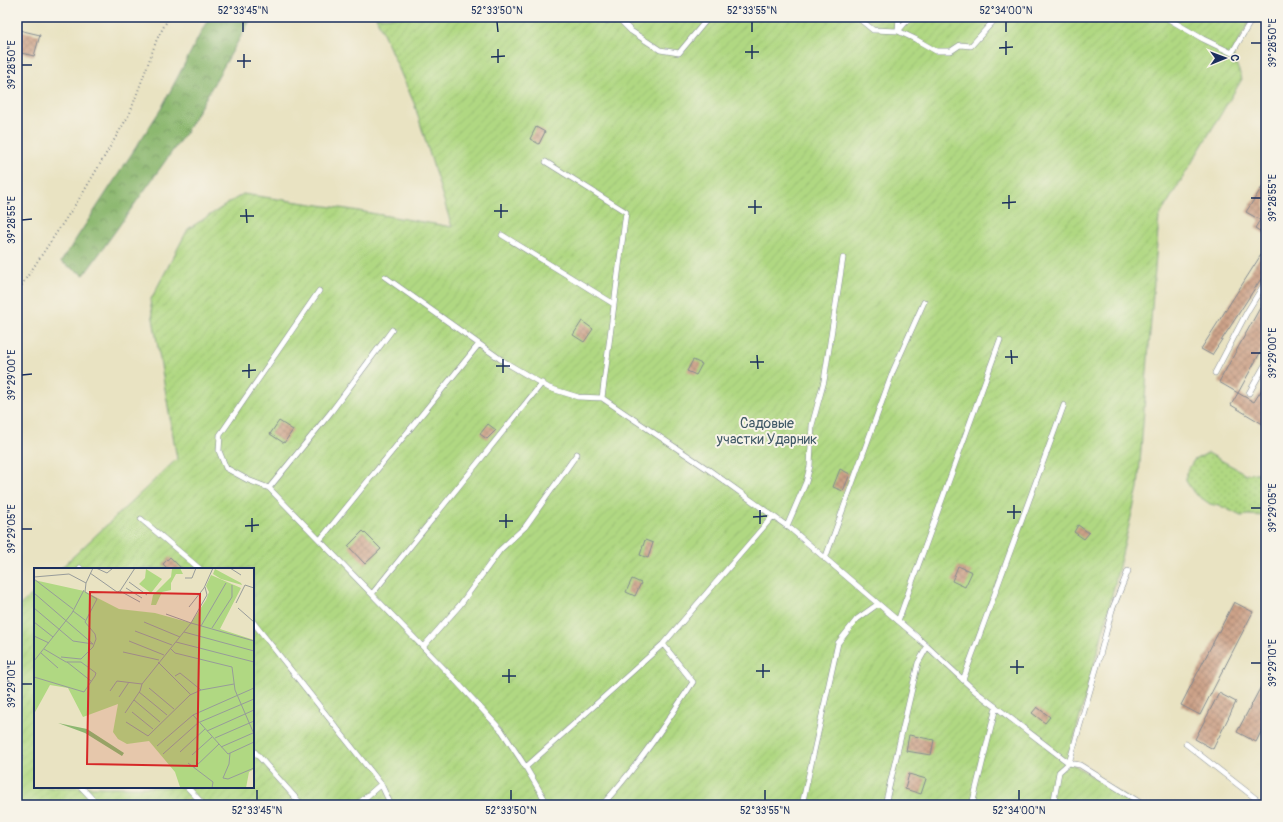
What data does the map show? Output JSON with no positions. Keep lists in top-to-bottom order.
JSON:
{
  "parks": ["Садовые участки Ударник"],
  "north": "right",
  "coordinates": [
    "52°33'45\"N",
    "52°33'50\"N",
    "52°33'55\"N",
    "52°34'00\"N",
    "39°28'50\"E",
    "39°28'55\"E",
    "39°29'00\"E",
    "39°29'05\"E",
    "39°29'10\"E"
  ]
}
